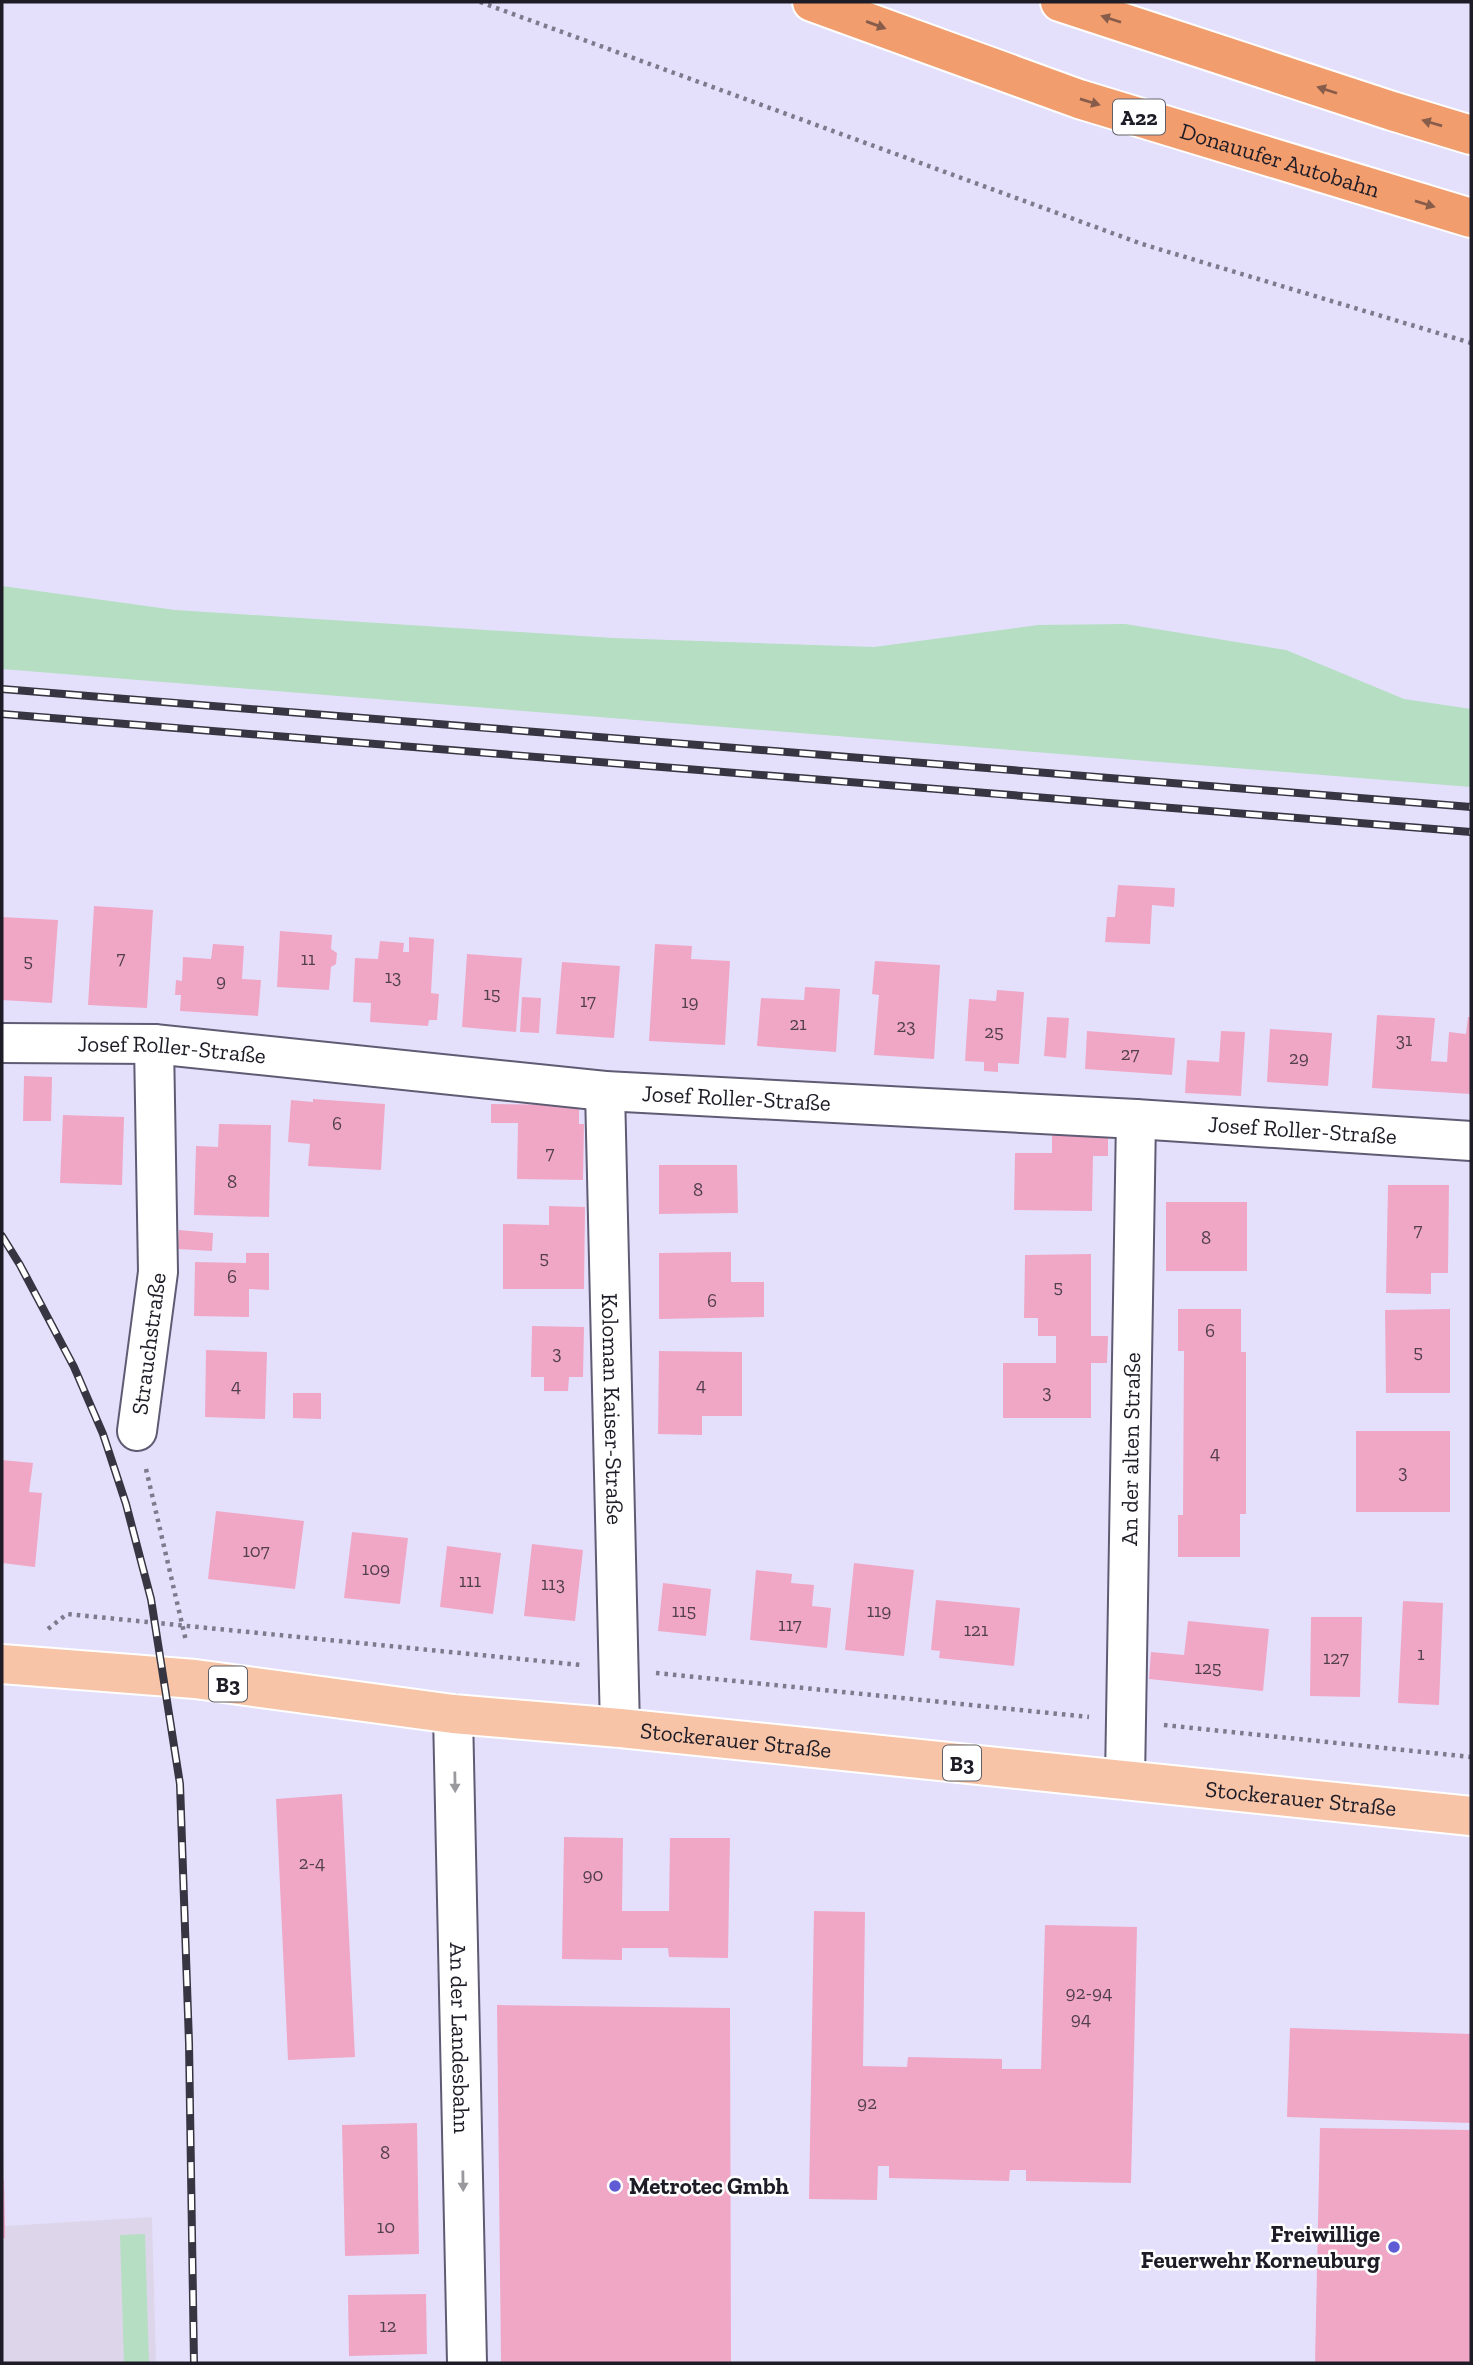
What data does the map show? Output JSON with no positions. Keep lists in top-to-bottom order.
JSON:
{
  "streets": {
    "highway": ["A22", "Donauufer Autobahn"],
    "main road": ["B3", "Stockerauer Straße"],
    "street": [
      "Josef Roller-Straße",
      "Strauchstraße",
      "Koloman Kaiser-Straße",
      "An der alten Straße",
      "An der Landesbahn"
    ]
  },
  "crossings": [
    ["Josef Roller-Straße", "Strauchstraße"],
    ["Josef Roller-Straße", "Koloman Kaiser-Straße"],
    ["Josef Roller-Straße", "An der alten Straße"],
    ["Strauchstraße", "Stockerauer Straße"],
    ["Koloman Kaiser-Straße", "Stockerauer Straße"],
    ["An der alten Straße", "Stockerauer Straße"],
    ["Stockerauer Straße", "An der Landesbahn"]
  ],
  "one_way": ["An der Landesbahn"],
  "places": ["Metrotec Gmbh", "Freiwillige Feuerwehr Korneuburg"],
  "house_numbers": [
    "7",
    "11",
    "5",
    "13",
    "9",
    "15",
    "17",
    "19",
    "21",
    "23",
    "25",
    "31",
    "27",
    "29",
    "6",
    "7",
    "8",
    "8",
    "7",
    "8",
    "5",
    "6",
    "5",
    "6",
    "6",
    "5",
    "3",
    "4",
    "4",
    "3",
    "4",
    "3",
    "107",
    "109",
    "111",
    "113",
    "115",
    "119",
    "117",
    "121",
    "1",
    "127",
    "125",
    "2-4",
    "90",
    "92-94",
    "94",
    "92",
    "8",
    "10",
    "12"
  ]
}
